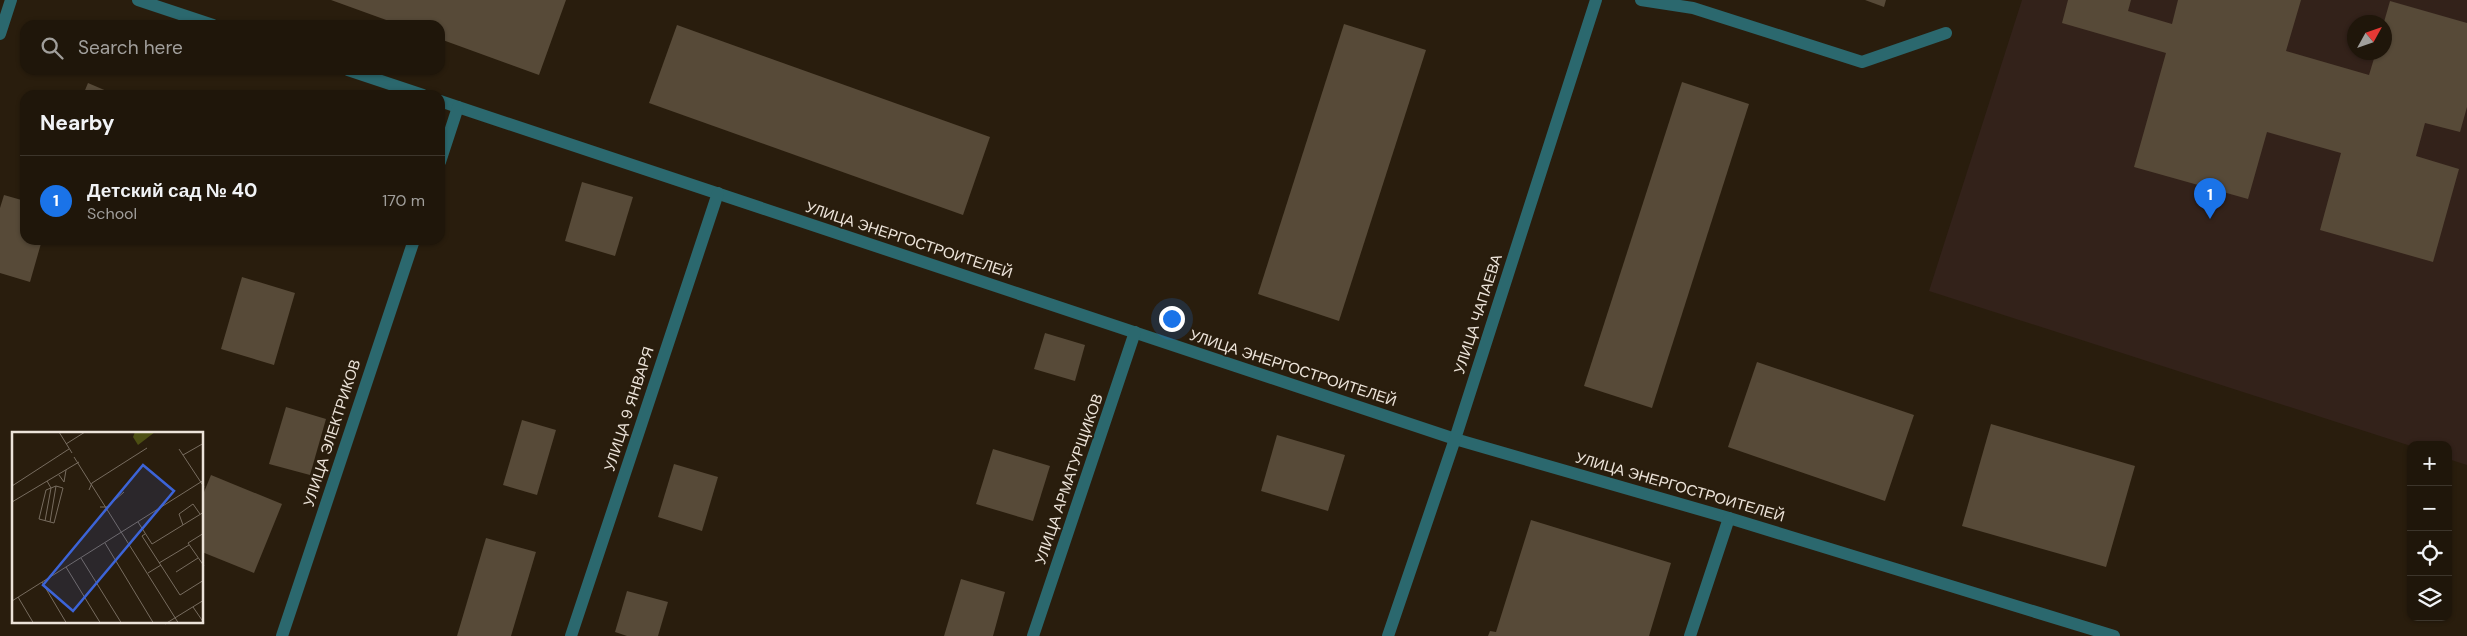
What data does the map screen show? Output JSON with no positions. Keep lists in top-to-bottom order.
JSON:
{
  "streets": {
    "street": [
      "УЛИЦА ЭНЕРГОСТРОИТЕЛЕЙ",
      "УЛИЦА ЧАПАЕВА",
      "УЛИЦА 9 ЯНВАРЯ",
      "УЛИЦА ЭЛЕКТРИКОВ",
      "УЛИЦА АРМАТУРЩИКОВ"
    ]
  },
  "crossings": [
    ["УЛИЦА ЭНЕРГОСТРОИТЕЛЕЙ", "УЛИЦА ЧАПАЕВА"],
    ["УЛИЦА ЭНЕРГОСТРОИТЕЛЕЙ", "УЛИЦА 9 ЯНВАРЯ"],
    ["УЛИЦА ЭНЕРГОСТРОИТЕЛЕЙ", "УЛИЦА АРМАТУРЩИКОВ"]
  ],
  "north": "top right",
  "page": {
    "search": "Search here",
    "heading": "Nearby",
    "list": [
      {
        "mark": "1",
        "name": "Детский сад № 40",
        "note": "School",
        "value": "170 m"
      }
    ],
    "pins": "1",
    "map_buttons": ["+", "−"]
  }
}
